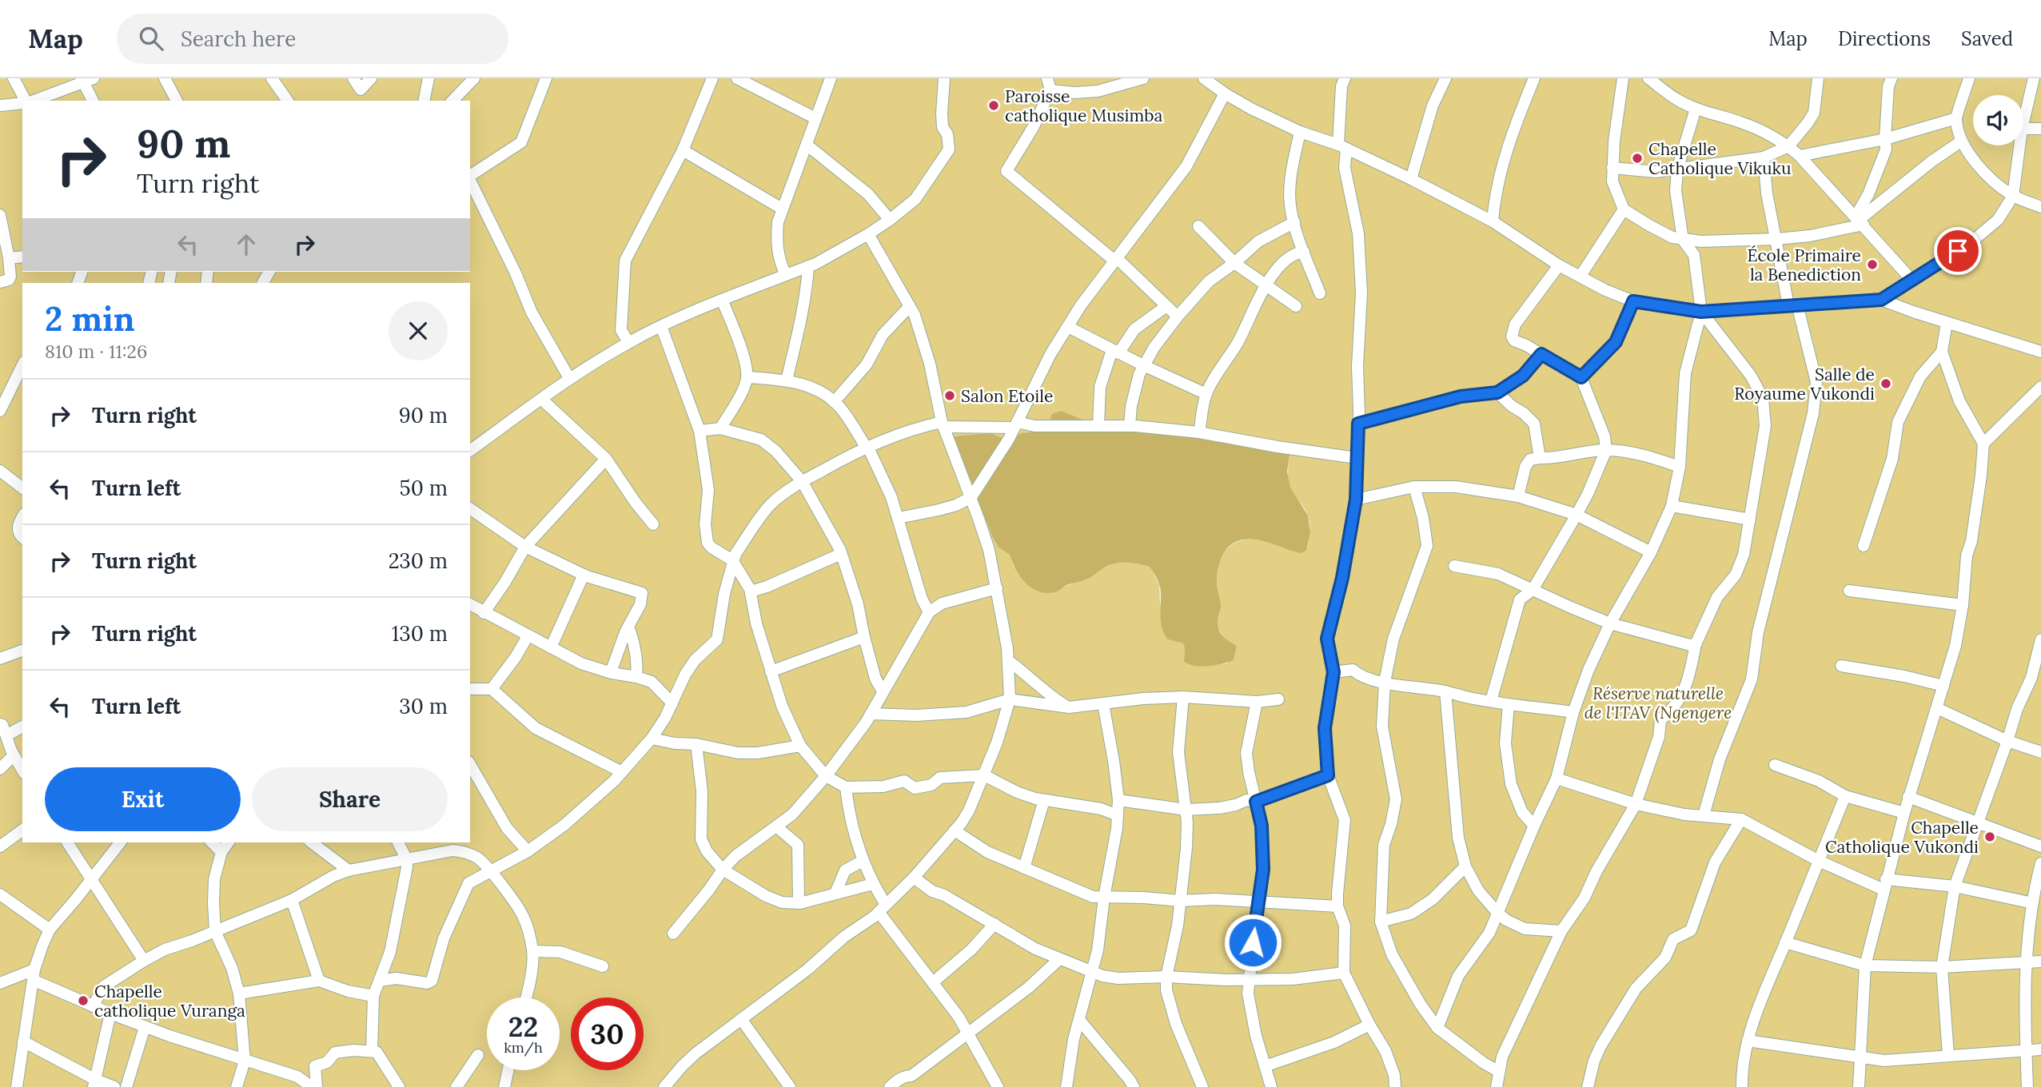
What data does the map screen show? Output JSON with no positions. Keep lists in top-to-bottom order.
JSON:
{
  "parks": ["Réserve naturelle de l'ITAV (Ngengere"],
  "places": [
    "Paroisse catholique Musimba",
    "Chapelle Catholique Vikuku",
    "École Primaire la Benediction",
    "Salle de Royaume Vukondi",
    "Salon Etoile",
    "Chapelle Catholique Vukondi",
    "Chapelle catholique Vuranga"
  ],
  "page": {
    "header": "Map",
    "search": "Search here",
    "nav": ["Map", "Directions", "Saved"],
    "turn": ["90 m", "Turn right"],
    "heading": ["2 min", "810 m · 11:26"],
    "list": [
      {
        "name": "Turn right",
        "value": "90 m"
      },
      {
        "name": "Turn left",
        "value": "50 m"
      },
      {
        "name": "Turn right",
        "value": "230 m"
      },
      {
        "name": "Turn right",
        "value": "130 m"
      },
      {
        "name": "Turn left",
        "value": "30 m"
      }
    ],
    "buttons": ["Exit", "Share"],
    "speed": "22 km/h",
    "limit": "30"
  }
}
